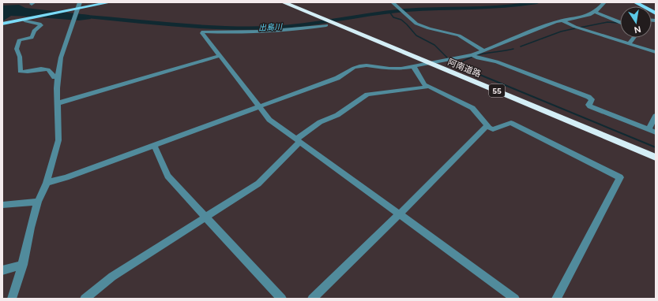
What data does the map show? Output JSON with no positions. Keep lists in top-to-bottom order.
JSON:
{
  "streets": {
    "highway": ["阿南道路", "55"]
  },
  "water": ["出島川"],
  "north": "bottom"
}
